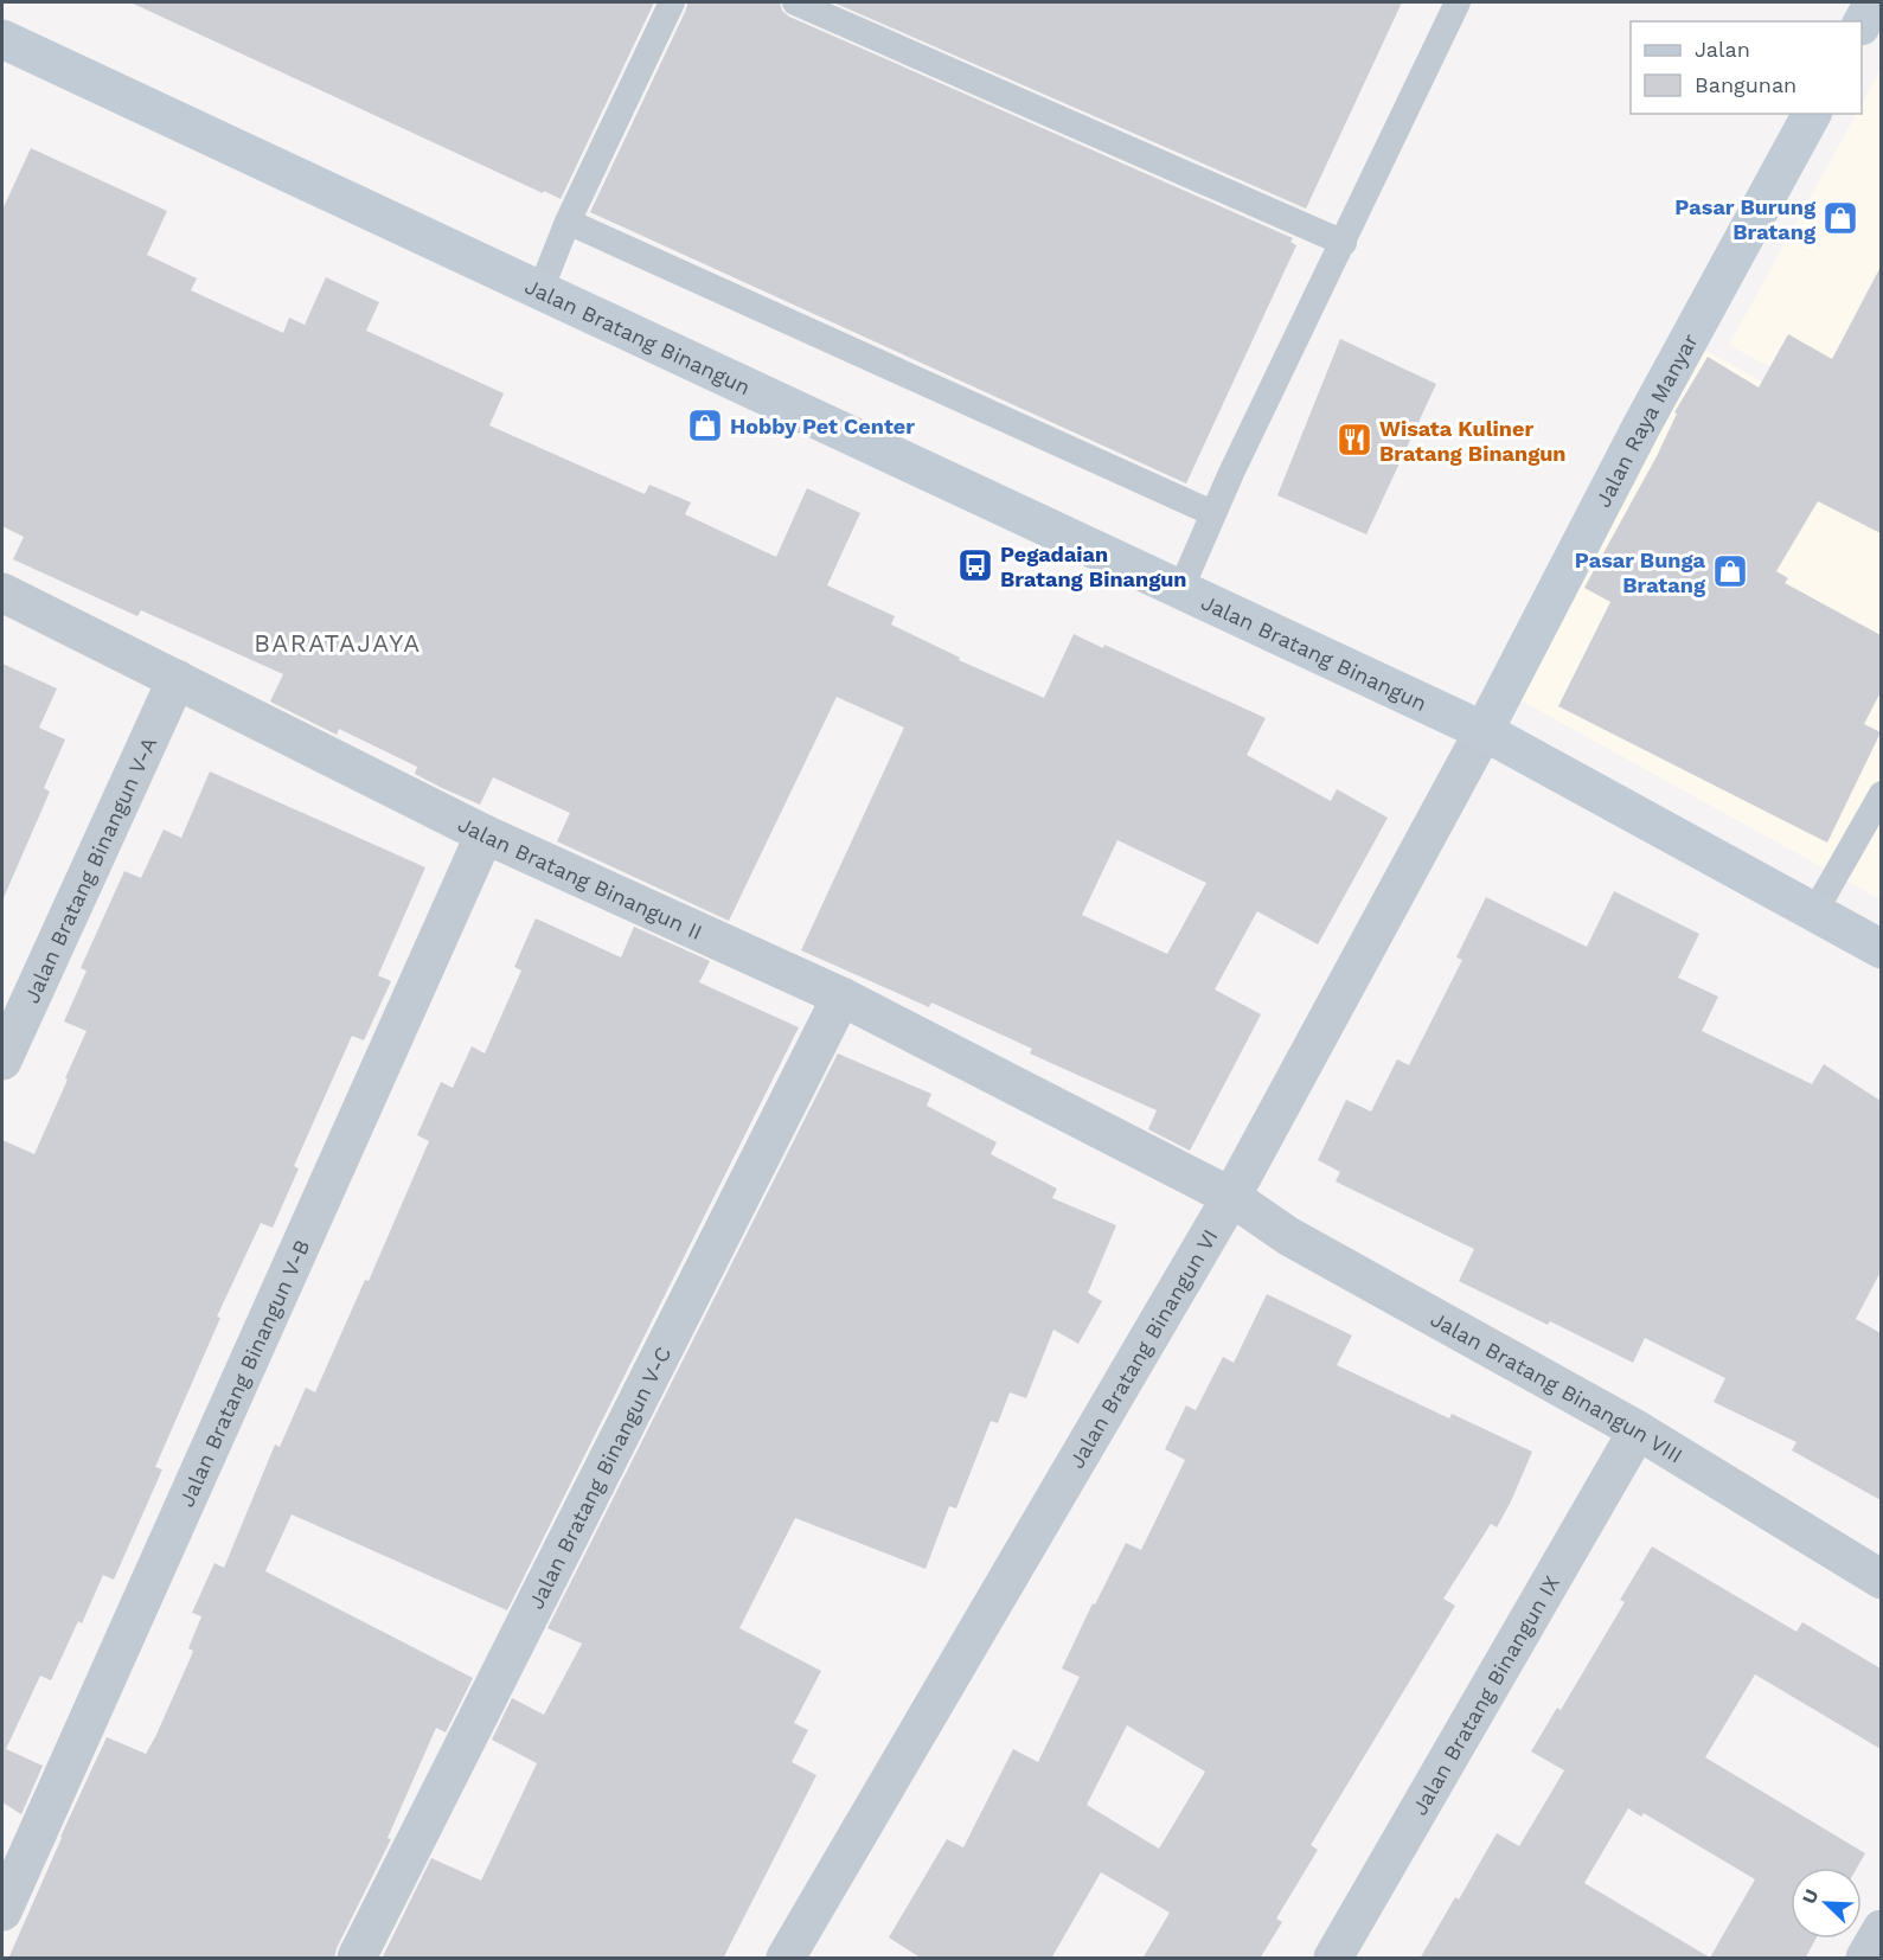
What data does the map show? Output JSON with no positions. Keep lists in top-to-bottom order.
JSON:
{
  "streets": {
    "street": [
      "Jalan Bratang Binangun",
      "Jalan Raya Manyar",
      "Jalan Bratang Binangun V-A",
      "Jalan Bratang Binangun II",
      "Jalan Bratang Binangun VI",
      "Jalan Bratang Binangun V-B",
      "Jalan Bratang Binangun VIII",
      "Jalan Bratang Binangun V-C",
      "Jalan Bratang Binangun IX"
    ]
  },
  "crossings": [
    ["Jalan Bratang Binangun", "Jalan Raya Manyar"],
    ["Jalan Bratang Binangun", "Jalan Bratang Binangun VI"],
    ["Jalan Raya Manyar", "Jalan Bratang Binangun VI"],
    ["Jalan Bratang Binangun V-A", "Jalan Bratang Binangun II"],
    ["Jalan Bratang Binangun II", "Jalan Bratang Binangun V-B"],
    ["Jalan Bratang Binangun II", "Jalan Bratang Binangun VIII"],
    ["Jalan Bratang Binangun II", "Jalan Bratang Binangun V-C"],
    ["Jalan Bratang Binangun VI", "Jalan Bratang Binangun VIII"],
    ["Jalan Bratang Binangun VIII", "Jalan Bratang Binangun IX"]
  ],
  "districts": ["BARATAJAYA"],
  "places": {
    "shop": ["Pasar Burung Bratang", "Hobby Pet Center", "Pasar Bunga Bratang"],
    "restaurant": ["Wisata Kuliner Bratang Binangun"],
    "bus stop": ["Pegadaian Bratang Binangun"]
  },
  "legend": ["Jalan", "Bangunan"],
  "north": "top left"
}
